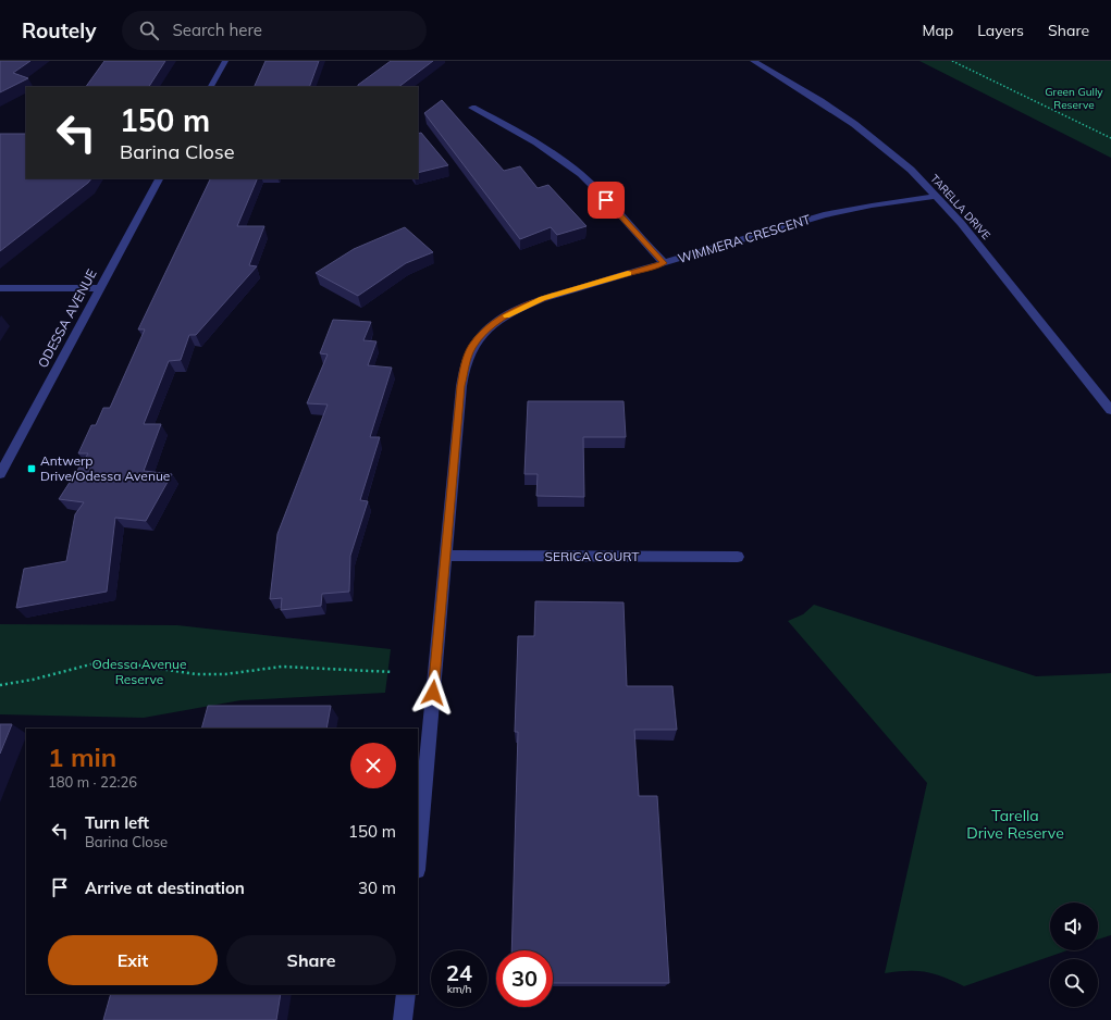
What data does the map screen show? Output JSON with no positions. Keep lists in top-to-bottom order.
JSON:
{
  "streets": {
    "street": [
      "TARELLA DRIVE",
      "WIMMERA CRESCENT",
      "ODESSA AVENUE",
      "SERICA COURT"
    ]
  },
  "crossings": [
    ["TARELLA DRIVE", "WIMMERA CRESCENT"],
    ["WIMMERA CRESCENT", "SERICA COURT"]
  ],
  "parks": ["Green Gully Reserve", "Odessa Avenue Reserve", "Tarella Drive Reserve"],
  "places": {
    "transit": ["Antwerp Drive/Odessa Avenue"]
  },
  "page": {
    "header": "Routely",
    "search": "Search here",
    "nav": ["Map", "Layers", "Share"],
    "turn": ["150 m", "Barina Close"],
    "heading": ["1 min", "180 m · 22:26"],
    "list": [
      {
        "name": "Turn left",
        "note": "Barina Close",
        "value": "150 m"
      },
      {
        "name": "Arrive at destination",
        "value": "30 m"
      }
    ],
    "buttons": ["Exit", "Share"],
    "speed": "24 km/h",
    "limit": "30"
  }
}
